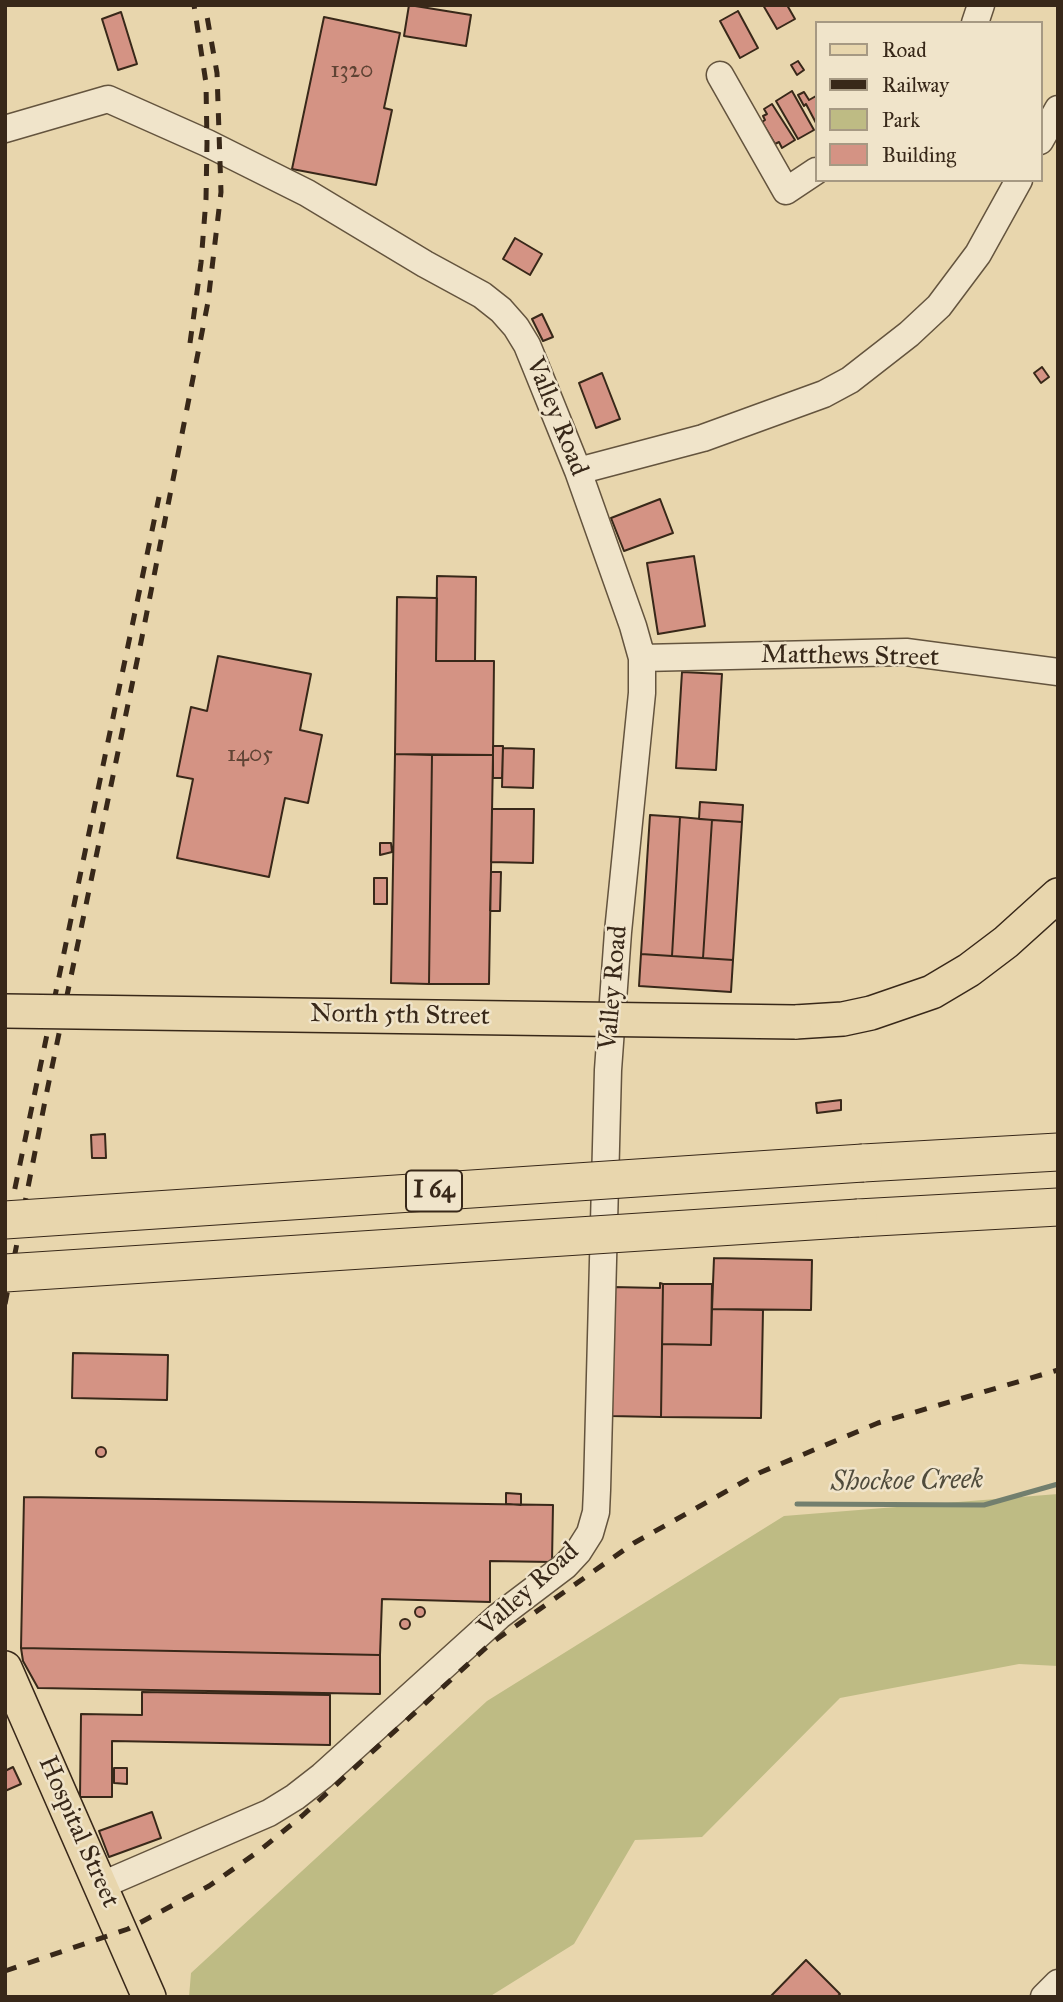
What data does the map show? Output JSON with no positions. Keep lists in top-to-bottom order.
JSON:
{
  "streets": {
    "highway": ["I 64"],
    "main road": ["North 5th Street", "Hospital Street"],
    "street": ["Valley Road", "Matthews Street"]
  },
  "crossings": [
    ["Valley Road", "Matthews Street"],
    ["Valley Road", "Hospital Street"]
  ],
  "water": ["Shockoe Creek"],
  "house_numbers": ["1320", "1405"],
  "legend": [
    "Road",
    "Railway",
    "Park",
    "Building"
  ]
}
